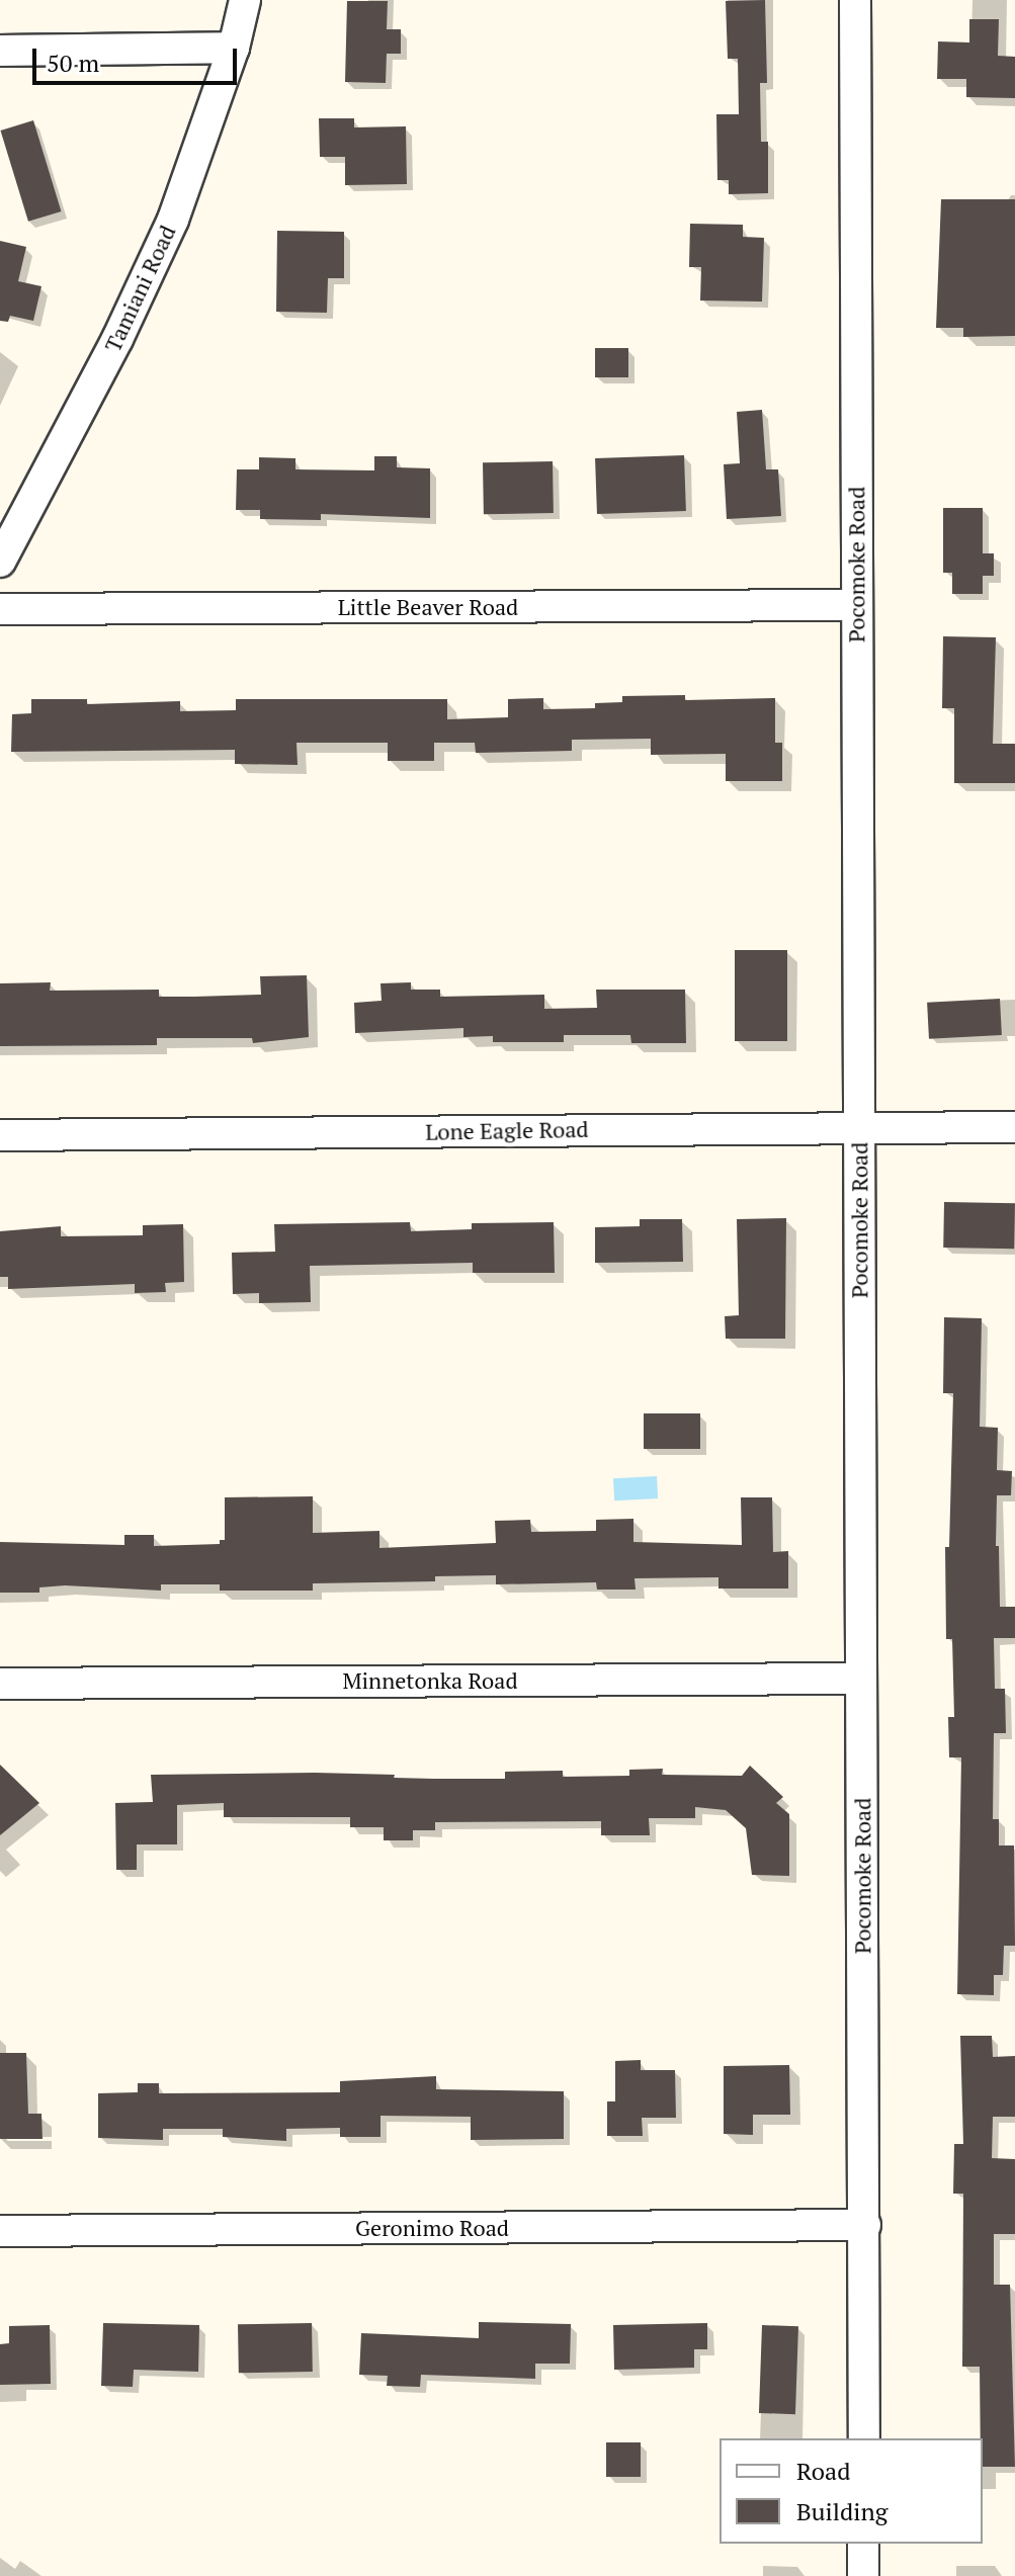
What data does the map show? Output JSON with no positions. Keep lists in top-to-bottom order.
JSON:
{
  "streets": {
    "street": [
      "Tamiani Road",
      "Pocomoke Road",
      "Little Beaver Road",
      "Lone Eagle Road",
      "Minnetonka Road",
      "Geronimo Road"
    ]
  },
  "crossings": [
    ["Pocomoke Road", "Little Beaver Road"],
    ["Pocomoke Road", "Lone Eagle Road"],
    ["Pocomoke Road", "Minnetonka Road"],
    ["Pocomoke Road", "Geronimo Road"]
  ],
  "legend": ["Road", "Building"],
  "scale_bar": "50 m"
}
